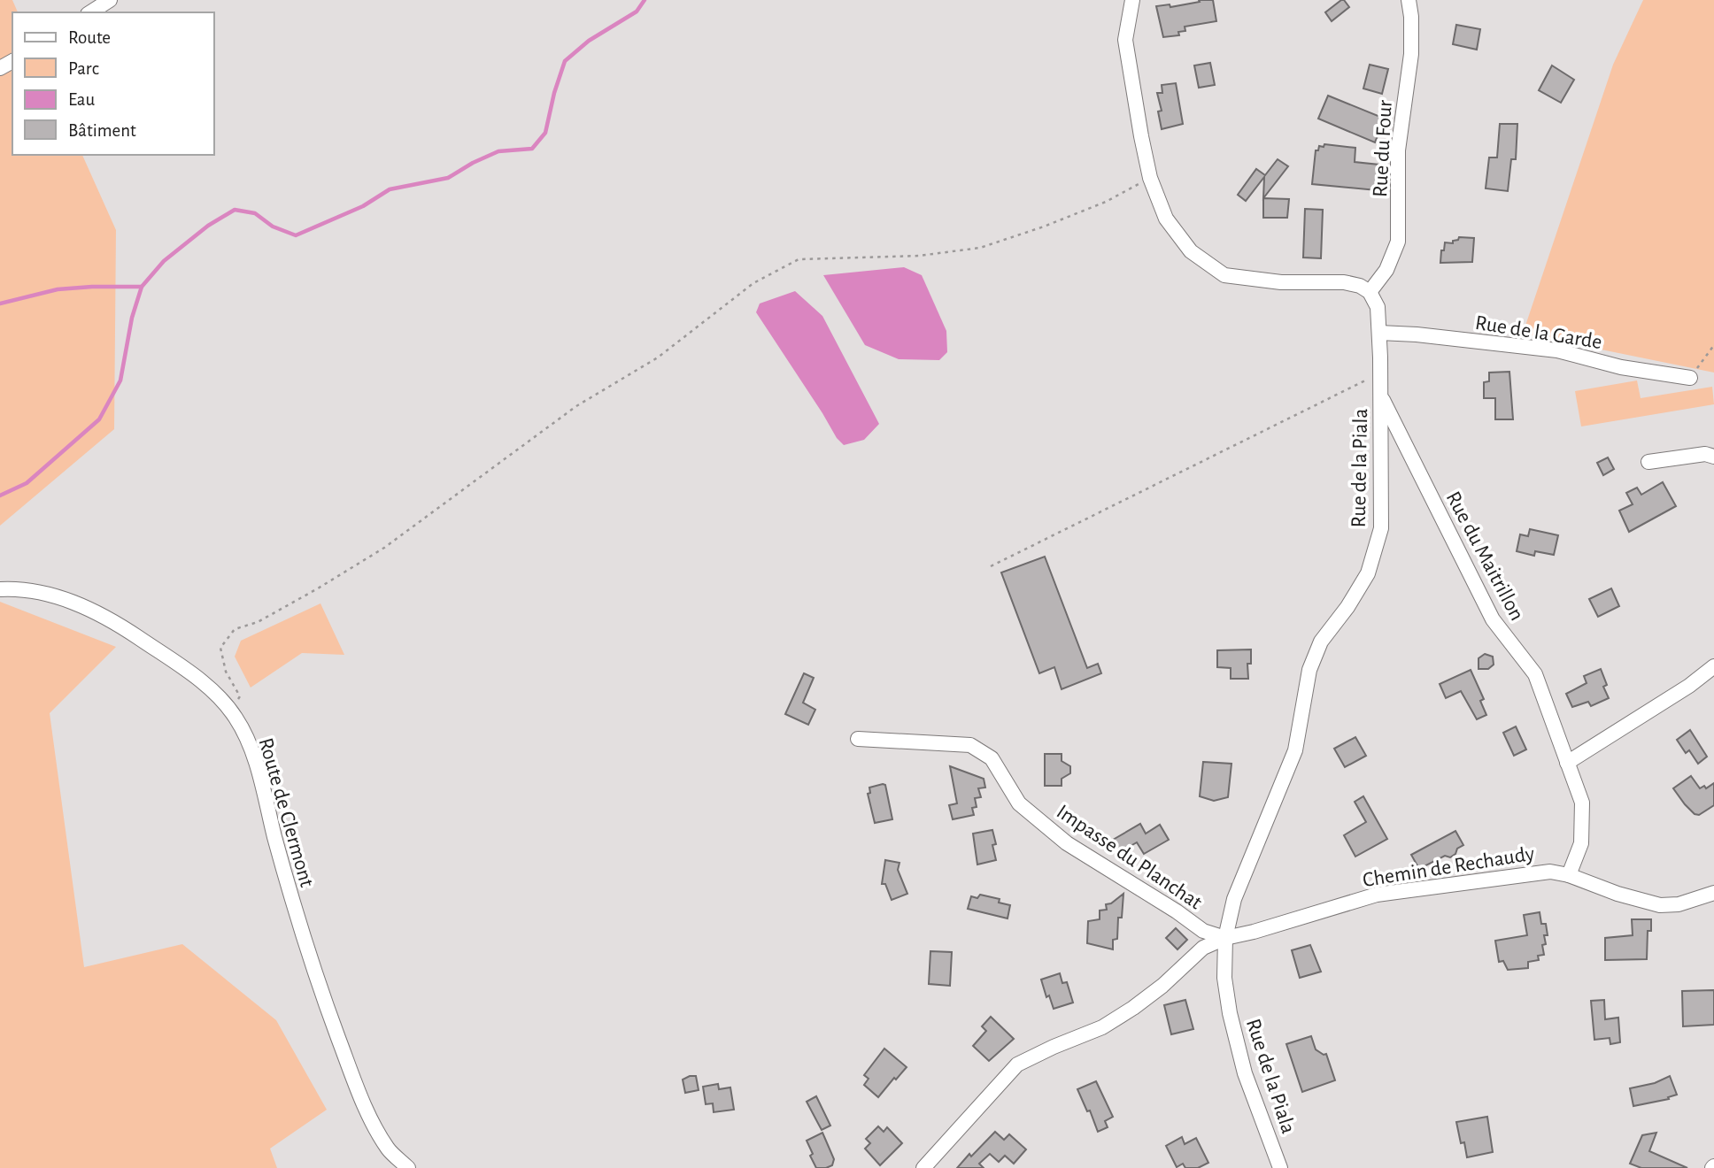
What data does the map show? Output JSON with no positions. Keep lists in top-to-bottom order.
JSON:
{
  "streets": {
    "street": [
      "Rue du Four",
      "Rue de la Garde",
      "Rue de la Piala",
      "Rue du Maitrillon",
      "Route de Clermont",
      "Impasse du Planchat",
      "Chemin de Rechaudy"
    ]
  },
  "crossings": [
    ["Rue du Four", "Rue de la Piala"],
    ["Rue de la Garde", "Rue de la Piala"],
    ["Rue de la Piala", "Rue du Maitrillon"],
    ["Rue de la Piala", "Impasse du Planchat"],
    ["Rue de la Piala", "Chemin de Rechaudy"],
    ["Rue du Maitrillon", "Chemin de Rechaudy"],
    ["Impasse du Planchat", "Chemin de Rechaudy"]
  ],
  "legend": [
    "Route",
    "Parc",
    "Eau",
    "Bâtiment"
  ]
}
